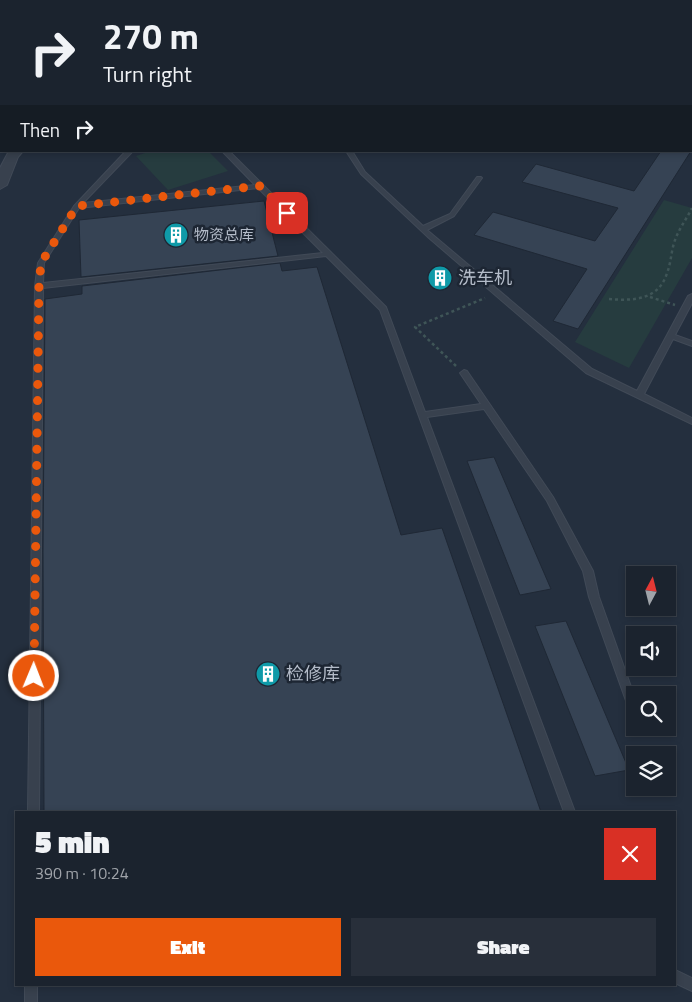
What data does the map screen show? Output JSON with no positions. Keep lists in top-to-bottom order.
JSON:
{
  "places": {
    "building": ["物资总库", "洗车机", "检修库"]
  },
  "north": "top",
  "page": {
    "turn": ["270 m", "Turn right"],
    "then": "Then",
    "heading": ["5 min", "390 m · 10:24"],
    "buttons": ["Exit", "Share"]
  }
}
